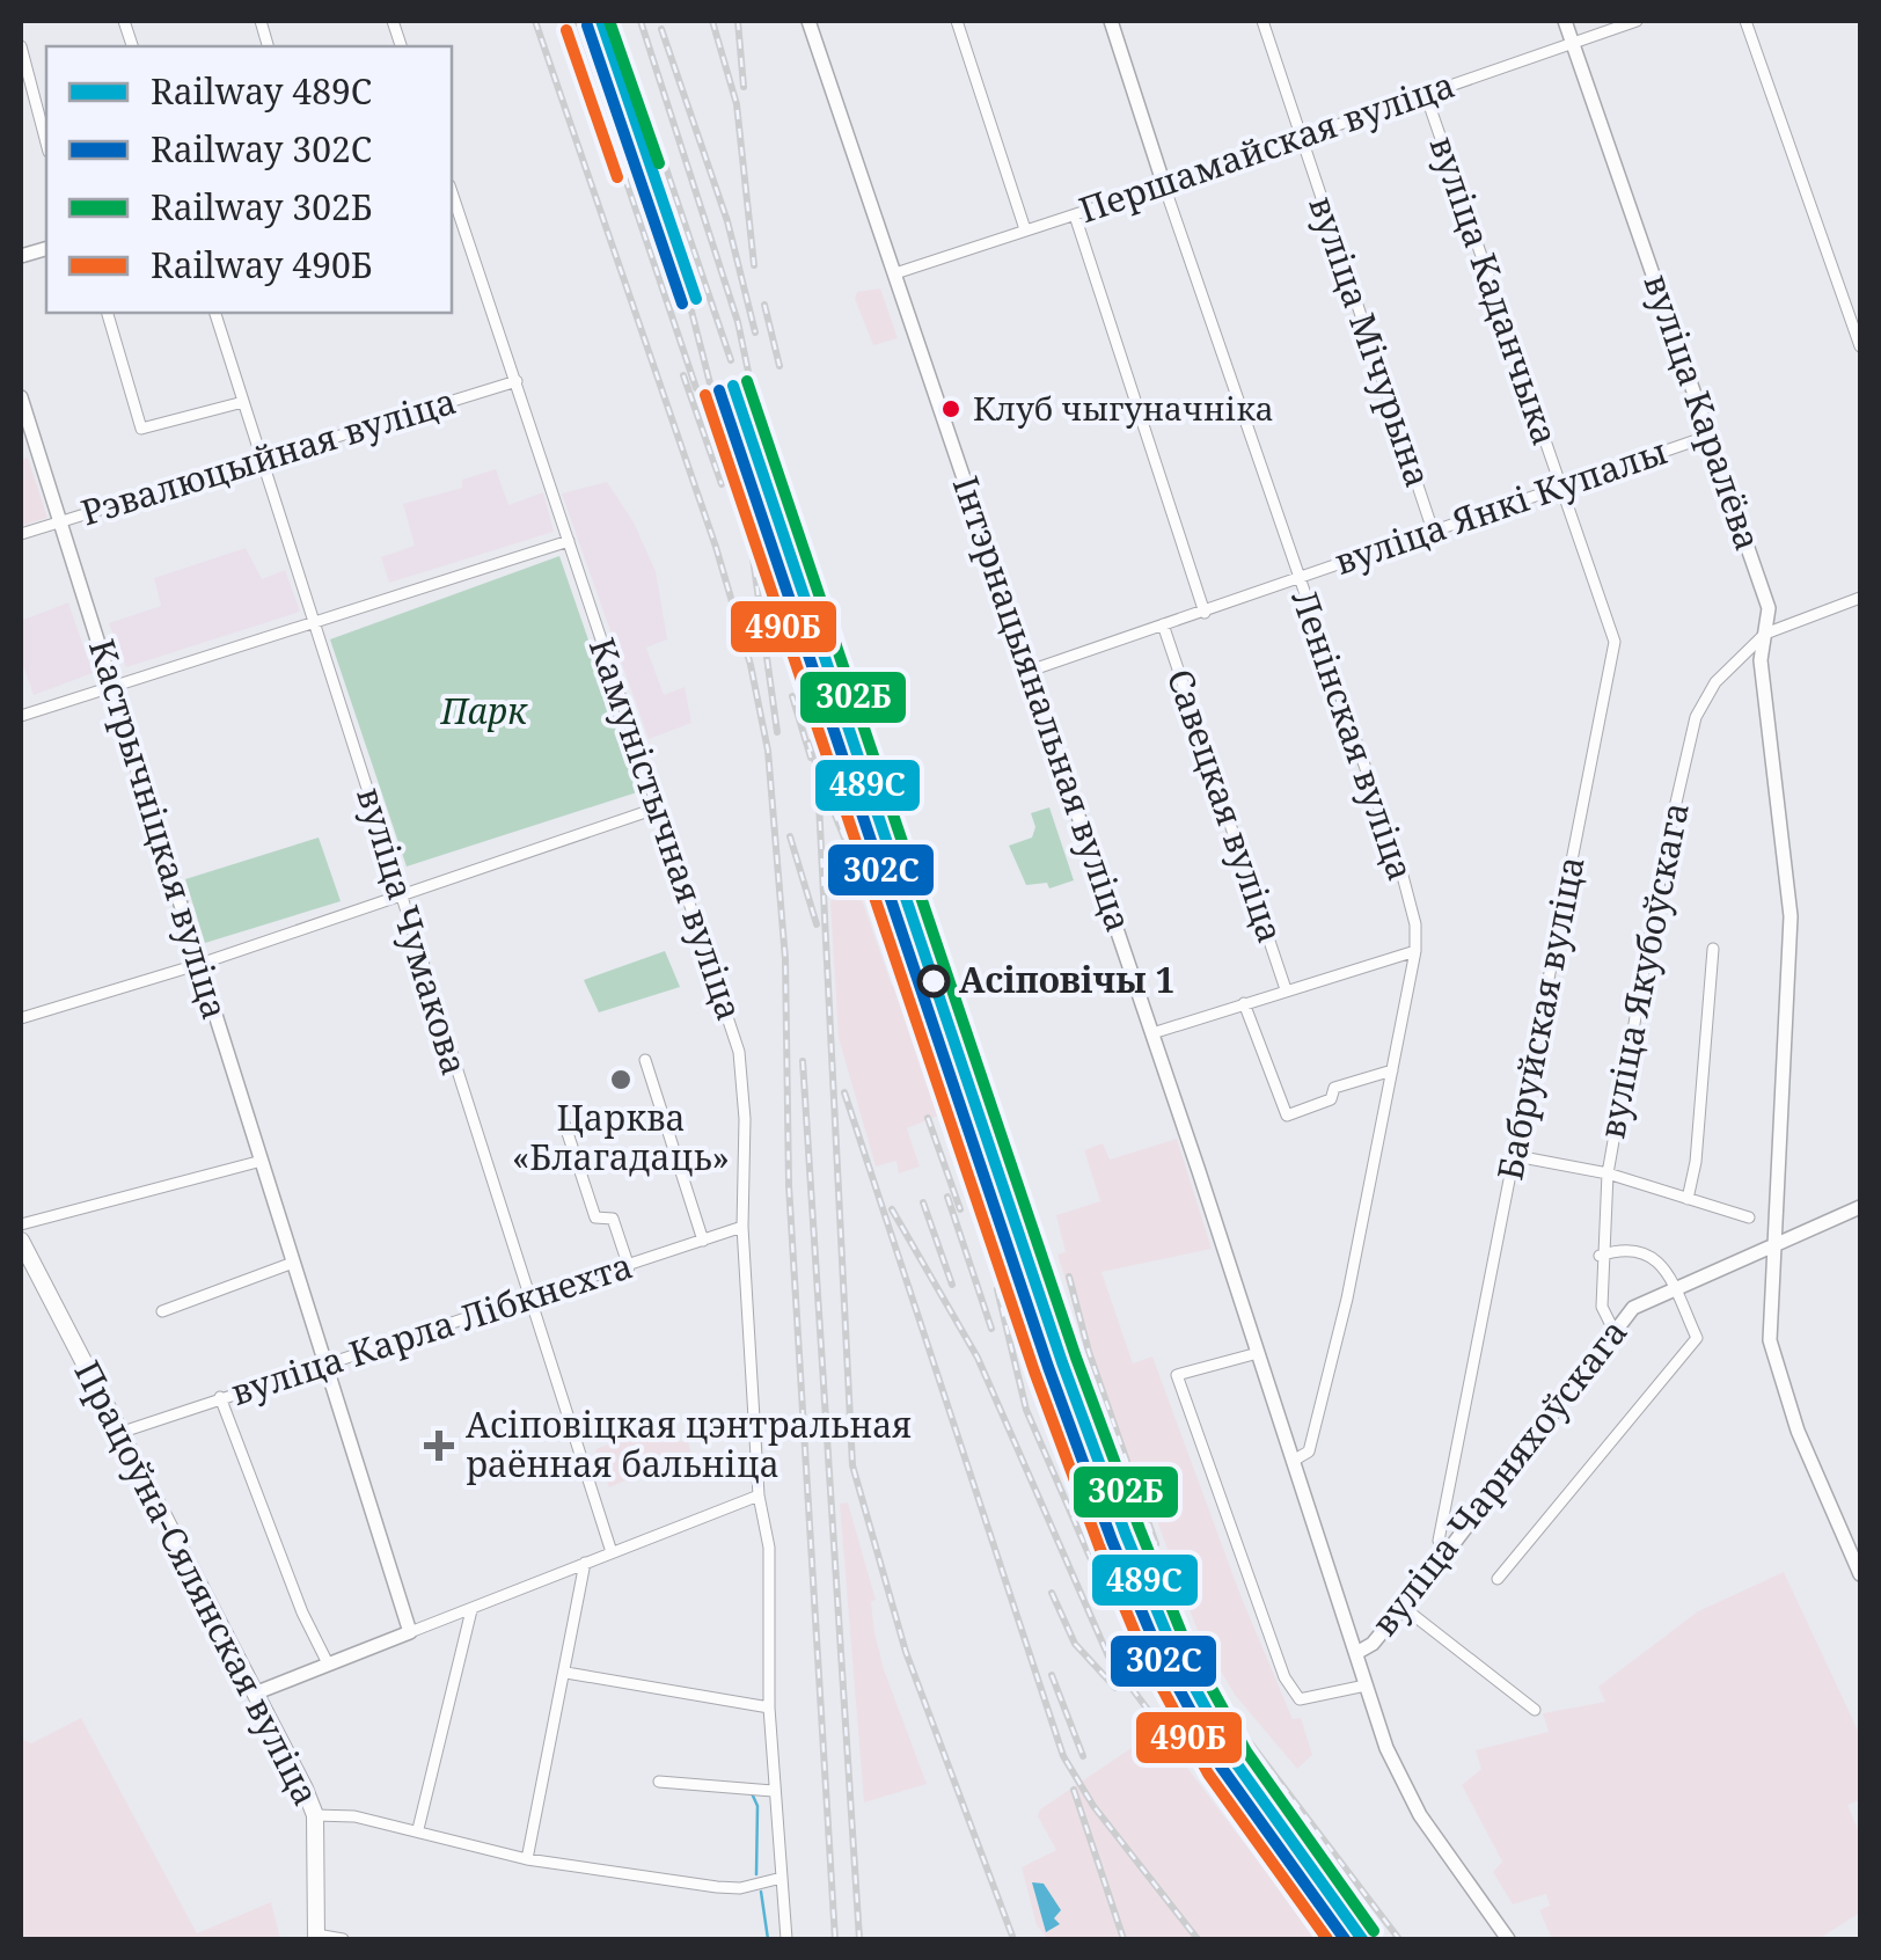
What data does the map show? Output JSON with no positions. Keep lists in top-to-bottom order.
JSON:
{
  "streets": {
    "main road": ["Працоўна-Сялянская вуліца"],
    "street": [
      "Першамайская вуліца",
      "вуліца Каданчыка",
      "вуліца Мічурына",
      "вуліца Каралёва",
      "Рэвалюцыйная вуліца",
      "вуліца Янкі Купалы",
      "Інтэрнацыянальная вуліца",
      "Ленінская вуліца",
      "Савецкая вуліца",
      "Кастрычніцкая вуліца",
      "Камуністычная вуліца",
      "вуліца Чумакова",
      "вуліца Якубоўскага",
      "Бабруйская вуліца",
      "вуліца Карла Лібкнехта",
      "вуліца Чарняхоўскага"
    ]
  },
  "crossings": [
    ["Першамайская вуліца", "вуліца Каданчыка"],
    ["Першамайская вуліца", "вуліца Мічурына"],
    ["Першамайская вуліца", "вуліца Каралёва"],
    ["Першамайская вуліца", "Інтэрнацыянальная вуліца"],
    ["Першамайская вуліца", "Ленінская вуліца"],
    ["Першамайская вуліца", "Савецкая вуліца"],
    ["вуліца Каданчыка", "вуліца Янкі Купалы"],
    ["вуліца Каданчыка", "Бабруйская вуліца"],
    ["вуліца Мічурына", "вуліца Янкі Купалы"],
    ["вуліца Каралёва", "вуліца Янкі Купалы"],
    ["вуліца Каралёва", "вуліца Якубоўскага"],
    ["вуліца Каралёва", "вуліца Чарняхоўскага"],
    ["Рэвалюцыйная вуліца", "Кастрычніцкая вуліца"],
    ["Рэвалюцыйная вуліца", "Камуністычная вуліца"],
    ["Рэвалюцыйная вуліца", "вуліца Чумакова"],
    ["вуліца Янкі Купалы", "Інтэрнацыянальная вуліца"],
    ["вуліца Янкі Купалы", "Ленінская вуліца"],
    ["вуліца Янкі Купалы", "Савецкая вуліца"],
    ["вуліца Янкі Купалы", "Бабруйская вуліца"],
    ["Інтэрнацыянальная вуліца", "Ленінская вуліца"],
    ["Інтэрнацыянальная вуліца", "вуліца Чарняхоўскага"],
    ["Кастрычніцкая вуліца", "вуліца Карла Лібкнехта"],
    ["Камуністычная вуліца", "вуліца Карла Лібкнехта"],
    ["вуліца Чумакова", "вуліца Карла Лібкнехта"],
    ["вуліца Якубоўскага", "вуліца Чарняхоўскага"],
    ["Бабруйская вуліца", "вуліца Чарняхоўскага"],
    ["вуліца Карла Лібкнехта", "Працоўна-Сялянская вуліца"]
  ],
  "parks": ["Парк"],
  "places": {
    "other": ["Клуб чыгуначніка", "Асіповічы 1", "Царква «Благадаць»"],
    "health": ["Асіповіцкая цэнтральная раённая бальніца"]
  },
  "lines": [
    "rail line 489С",
    "rail line 302Б",
    "rail line 302С",
    "rail line 490Б"
  ],
  "legend": [
    "Railway 489С",
    "Railway 302С",
    "Railway 302Б",
    "Railway 490Б"
  ]
}
